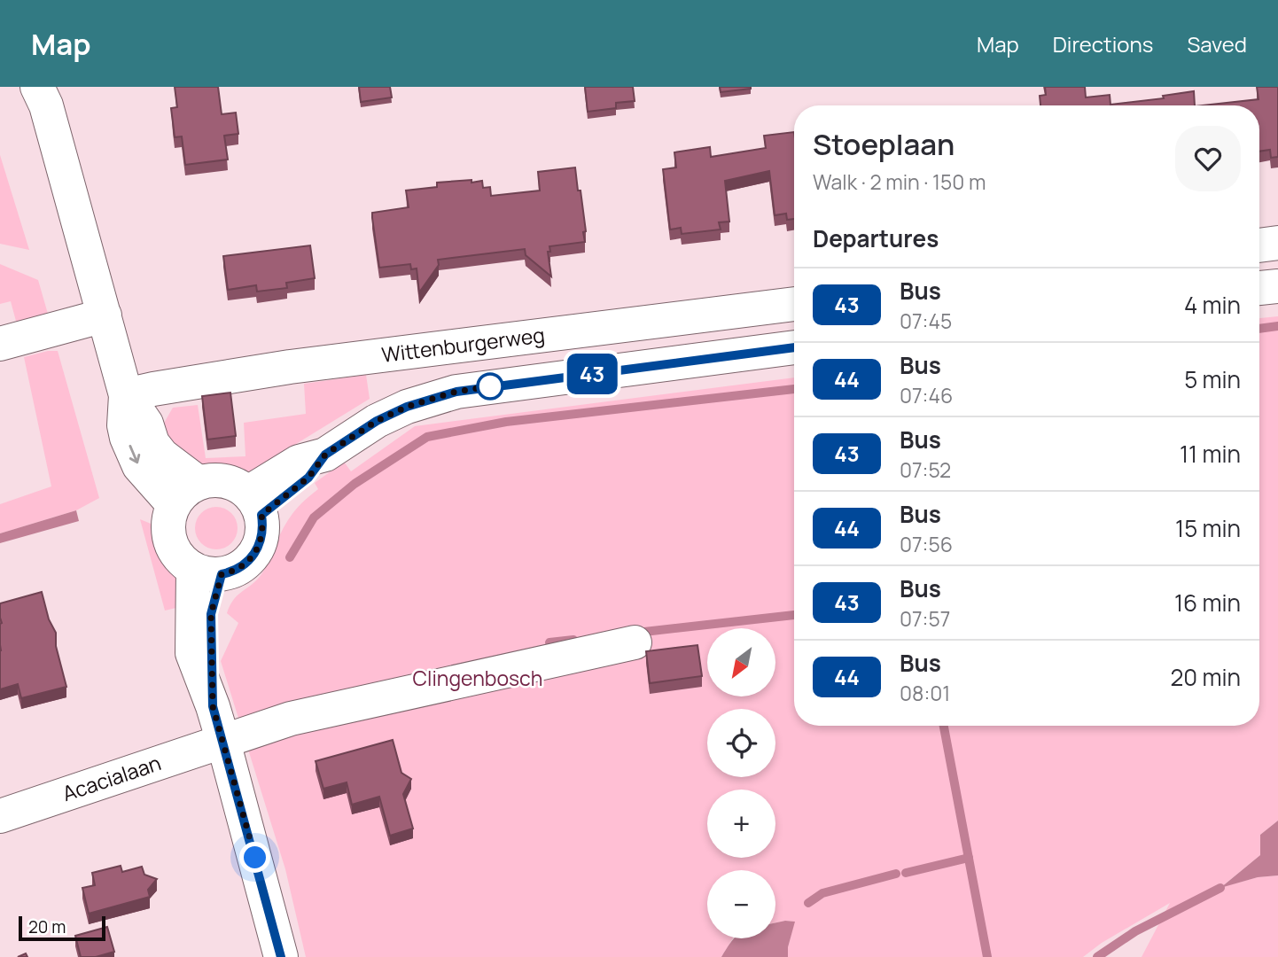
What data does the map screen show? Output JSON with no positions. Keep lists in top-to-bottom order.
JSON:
{
  "streets": {
    "street": ["Wittenburgerweg", "Acacialaan"]
  },
  "parks": ["Clingenbosch"],
  "lines": ["bus line 43"],
  "scale_bar": "20 m",
  "north": "bottom left",
  "page": {
    "header": "Map",
    "nav": ["Map", "Directions", "Saved"],
    "on_map": "43",
    "heading": [
      ["Stoeplaan", "Walk · 2 min · 150 m"],
      "Departures"
    ],
    "list": [
      {
        "mark": "43",
        "name": "Bus",
        "note": "07:45",
        "value": "4 min"
      },
      {
        "mark": "44",
        "name": "Bus",
        "note": "07:46",
        "value": "5 min"
      },
      {
        "mark": "43",
        "name": "Bus",
        "note": "07:52",
        "value": "11 min"
      },
      {
        "mark": "44",
        "name": "Bus",
        "note": "07:56",
        "value": "15 min"
      },
      {
        "mark": "43",
        "name": "Bus",
        "note": "07:57",
        "value": "16 min"
      },
      {
        "mark": "44",
        "name": "Bus",
        "note": "08:01",
        "value": "20 min"
      }
    ],
    "map_buttons": ["+", "−"],
    "scale": "20 m"
  }
}
